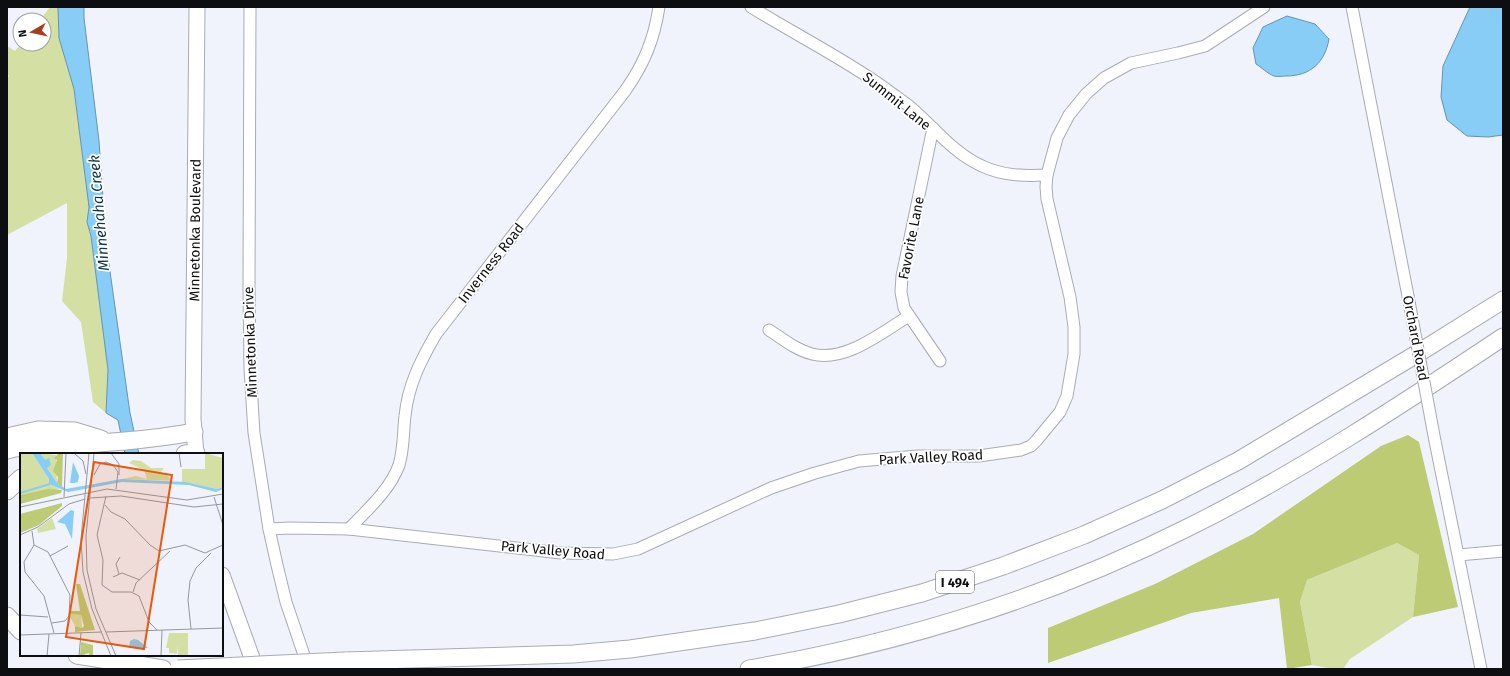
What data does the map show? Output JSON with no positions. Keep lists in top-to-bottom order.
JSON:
{
  "streets": {
    "highway": ["I 494"],
    "main road": ["Minnetonka Boulevard"],
    "street": [
      "Summit Lane",
      "Favorite Lane",
      "Inverness Road",
      "Orchard Road",
      "Minnetonka Drive",
      "Park Valley Road"
    ]
  },
  "crossings": [
    ["Summit Lane", "Favorite Lane"],
    ["Summit Lane", "Park Valley Road"],
    ["Inverness Road", "Park Valley Road"],
    ["Minnetonka Drive", "Park Valley Road"]
  ],
  "water": ["Minnehaha Creek"],
  "north": "left"
}
